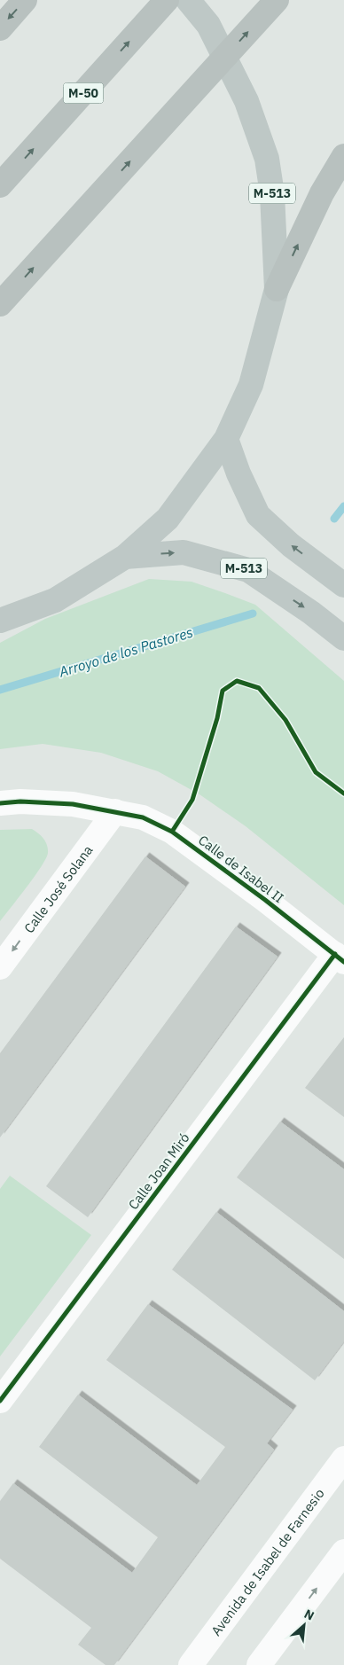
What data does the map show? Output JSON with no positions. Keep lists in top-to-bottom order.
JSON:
{
  "streets": {
    "highway": ["M-50"],
    "main road": ["M-513"],
    "street": [
      "Calle de Isabel II",
      "Calle José Solana",
      "Calle Joan Miró",
      "Avenida de Isabel de Farnesio"
    ]
  },
  "crossings": [
    ["Calle de Isabel II", "Calle José Solana"],
    ["Calle de Isabel II", "Calle Joan Miró"]
  ],
  "one_way": ["Calle José Solana"],
  "water": ["Arroyo de los Pastores"],
  "north": "top right"
}
